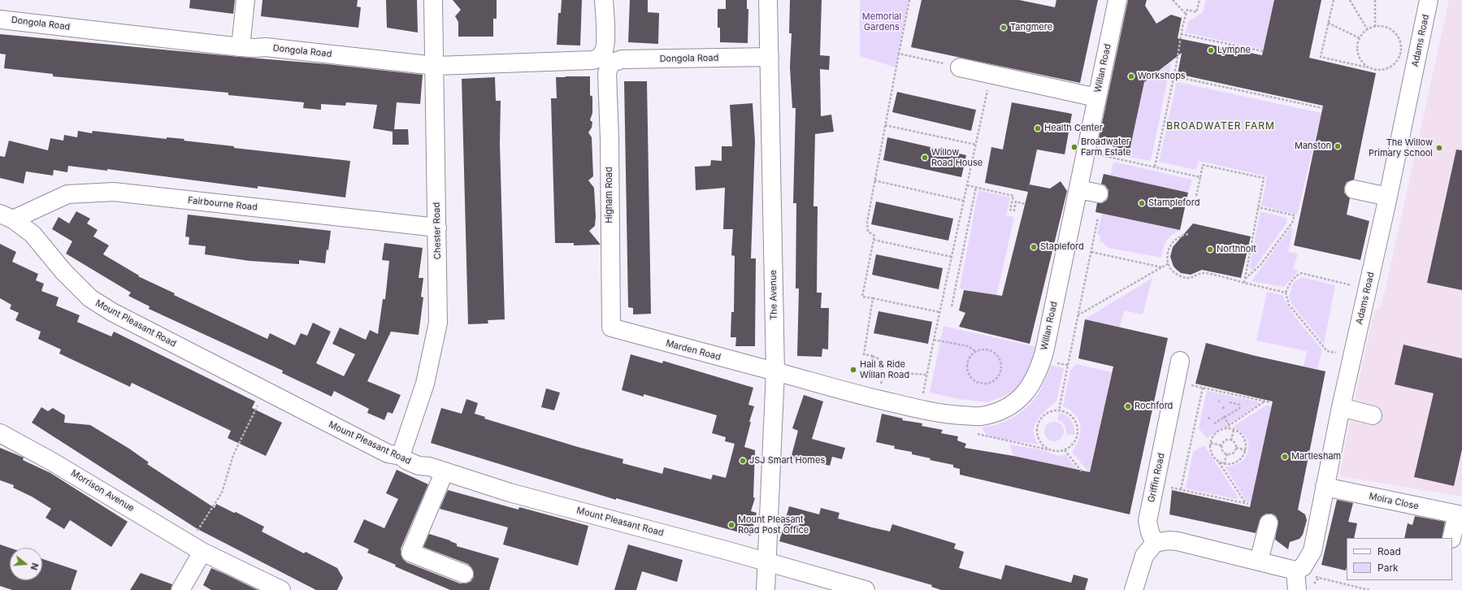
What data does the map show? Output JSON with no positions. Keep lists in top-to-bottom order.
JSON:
{
  "streets": {
    "street": [
      "Dongola Road",
      "Adams Road",
      "Willan Road",
      "Higham Road",
      "Fairbourne Road",
      "Chester Road",
      "The Avenue",
      "Mount Pleasant Road",
      "Marden Road",
      "Griffin Road",
      "Morrison Avenue",
      "Moira Close"
    ]
  },
  "crossings": [
    ["Dongola Road", "Higham Road"],
    ["Dongola Road", "Chester Road"],
    ["Dongola Road", "The Avenue"],
    ["Adams Road", "Moira Close"],
    ["Willan Road", "The Avenue"],
    ["Willan Road", "Marden Road"],
    ["Higham Road", "Marden Road"],
    ["Fairbourne Road", "Chester Road"],
    ["Fairbourne Road", "Mount Pleasant Road"],
    ["Chester Road", "Mount Pleasant Road"],
    ["The Avenue", "Mount Pleasant Road"],
    ["The Avenue", "Marden Road"]
  ],
  "districts": ["BROADWATER FARM"],
  "parks": ["Memorial Gardens"],
  "places": [
    "Tangmere",
    "Lympne",
    "Workshops",
    "Health Center",
    "Manston",
    "Broadwater Farm Estate",
    "The Willow Primary School",
    "Willow Road House",
    "Stampleford",
    "Stapleford",
    "Northholt",
    "Hail & Ride Willan Road",
    "Rochford",
    "Martlesham",
    "JSJ Smart Homes",
    "Mount Pleasant Road Post Office"
  ],
  "legend": ["Road", "Park"],
  "north": "right"
}
